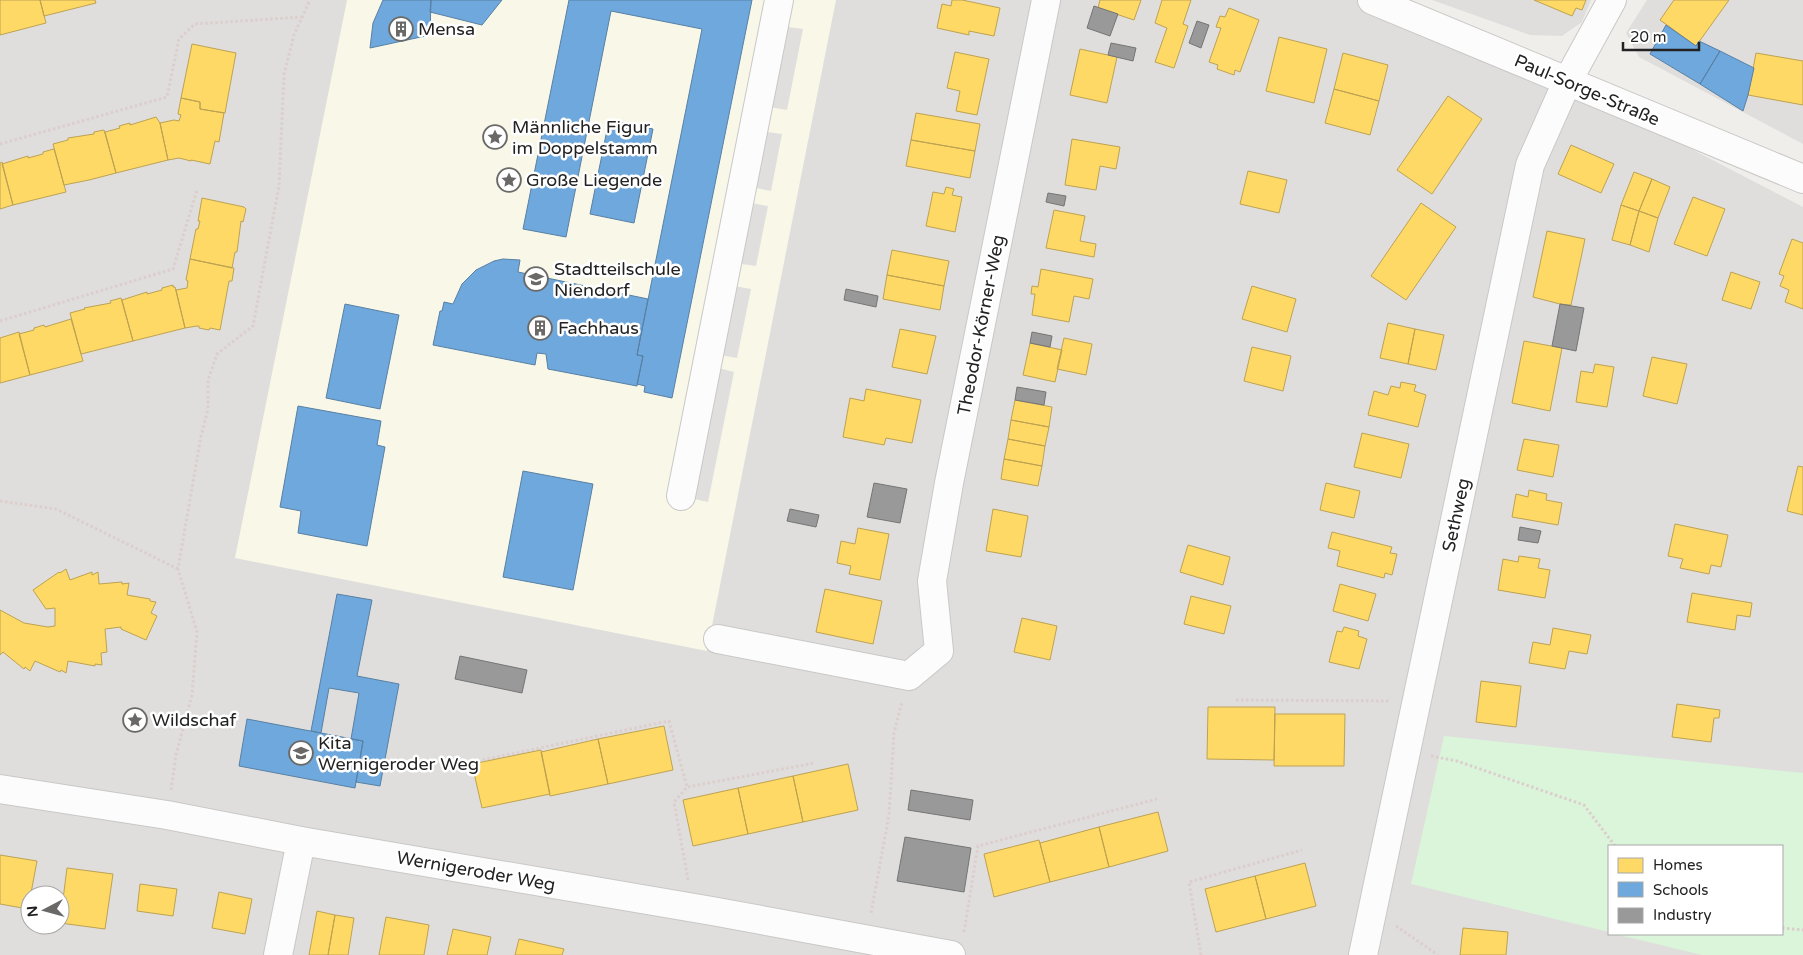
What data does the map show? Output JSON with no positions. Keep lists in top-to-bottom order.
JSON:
{
  "streets": {
    "street": [
      "Paul-Sorge-Straße",
      "Theodor-Körner-Weg",
      "Sethweg",
      "Wernigeroder Weg"
    ]
  },
  "crossings": [
    ["Paul-Sorge-Straße", "Sethweg"]
  ],
  "places": {
    "building": ["Mensa", "Fachhaus"],
    "place": ["Männliche Figur im Doppelstamm", "Große Liegende", "Wildschaf"],
    "school or university": ["Stadtteilschule Niendorf", "Kita Wernigeroder Weg"]
  },
  "legend": ["Homes", "Schools", "Industry"],
  "scale_bar": "20 m",
  "north": "left"
}
